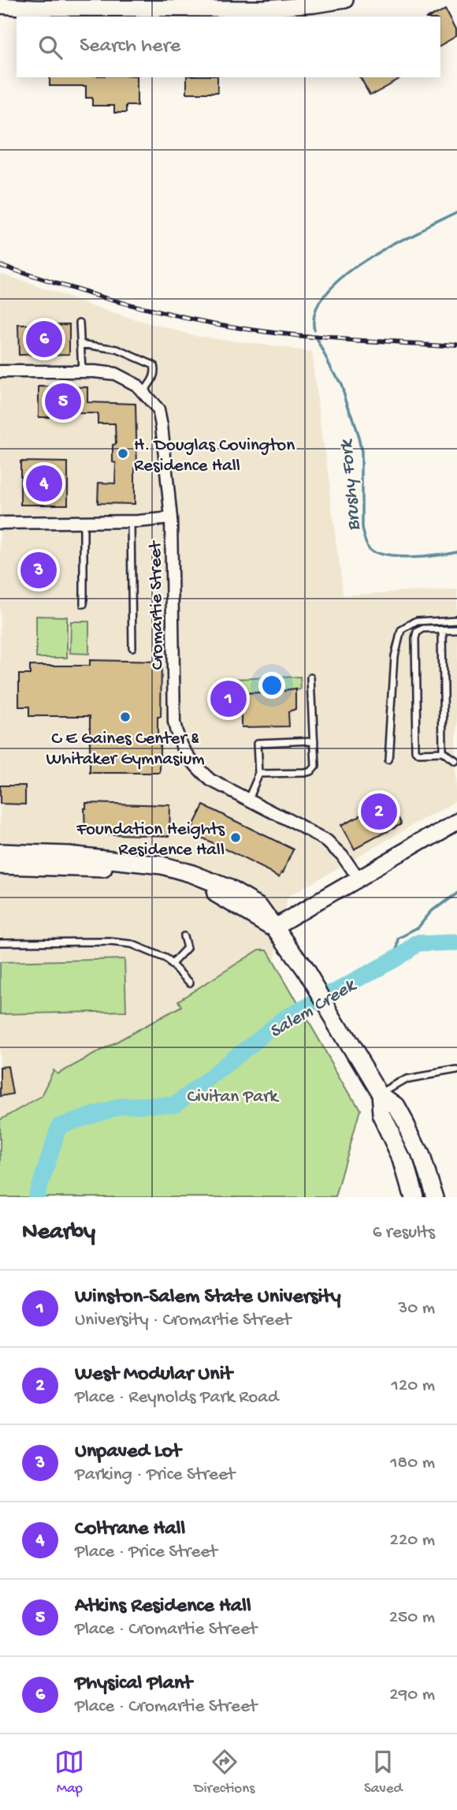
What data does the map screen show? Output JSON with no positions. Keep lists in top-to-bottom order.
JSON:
{
  "streets": {
    "street": ["Cromartie Street"]
  },
  "water": ["Brushy Fork", "Salem Creek"],
  "parks": ["Civitan Park"],
  "places": ["H. Douglas Covington Residence Hall", "C E Gaines Center & Whitaker Gymnasium", "Foundation Heights Residence Hall"],
  "page": {
    "search": "Search here",
    "pins": [
      "6",
      "5",
      "4",
      "3",
      "1",
      "2"
    ],
    "heading": ["Nearby", "6 results"],
    "list": [
      {
        "mark": "1",
        "name": "Winston-Salem State University",
        "note": "University · Cromartie Street",
        "value": "30 m"
      },
      {
        "mark": "2",
        "name": "West Modular Unit",
        "note": "Place · Reynolds Park Road",
        "value": "120 m"
      },
      {
        "mark": "3",
        "name": "Unpaved Lot",
        "note": "Parking · Price Street",
        "value": "180 m"
      },
      {
        "mark": "4",
        "name": "Coltrane Hall",
        "note": "Place · Price Street",
        "value": "220 m"
      },
      {
        "mark": "5",
        "name": "Atkins Residence Hall",
        "note": "Place · Cromartie Street",
        "value": "250 m"
      },
      {
        "mark": "6",
        "name": "Physical Plant",
        "note": "Place · Cromartie Street",
        "value": "290 m"
      }
    ],
    "nav": ["Map", "Directions", "Saved"]
  }
}
